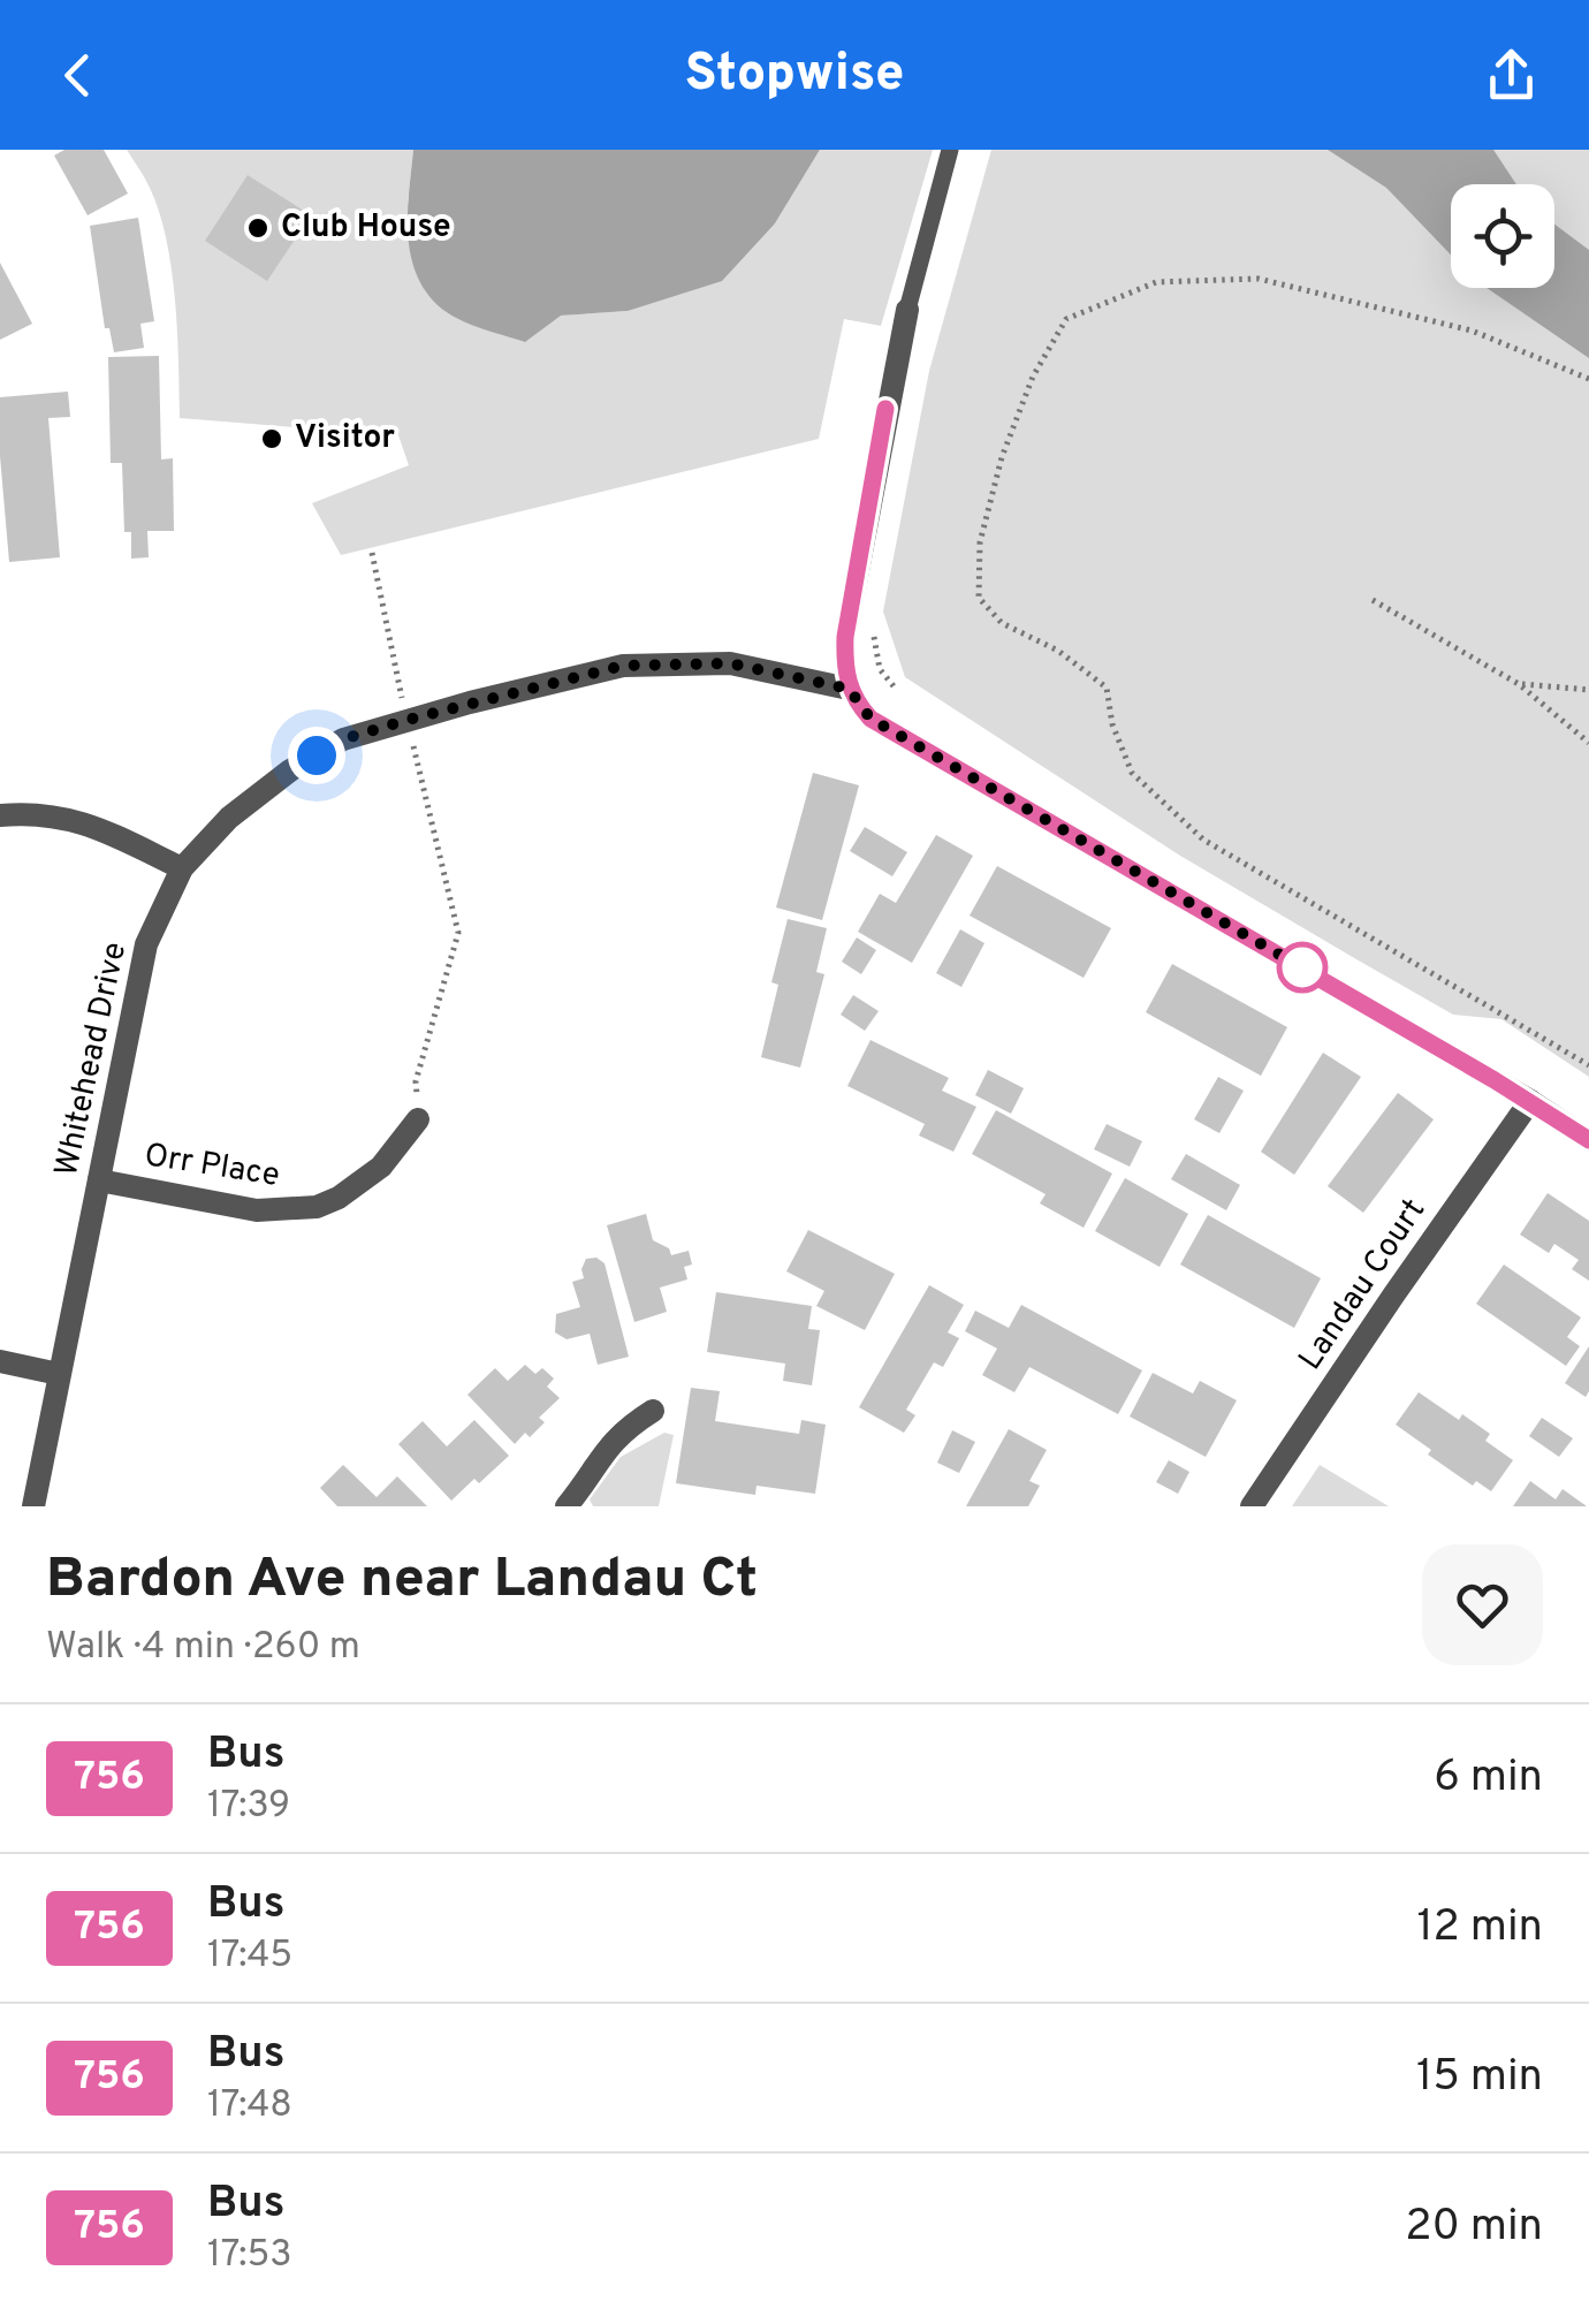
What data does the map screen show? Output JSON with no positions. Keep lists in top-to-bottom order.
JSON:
{
  "streets": {
    "street": ["Whitehead Drive", "Orr Place", "Landau Court"]
  },
  "crossings": [
    ["Whitehead Drive", "Orr Place"]
  ],
  "places": ["Club House", "Visitor"],
  "lines": ["bus line 756"],
  "page": {
    "header": "Stopwise",
    "heading": ["Bardon Ave near Landau Ct", "Walk · 4 min · 260 m"],
    "list": [
      {
        "mark": "756",
        "name": "Bus",
        "note": "17:39",
        "value": "6 min"
      },
      {
        "mark": "756",
        "name": "Bus",
        "note": "17:45",
        "value": "12 min"
      },
      {
        "mark": "756",
        "name": "Bus",
        "note": "17:48",
        "value": "15 min"
      },
      {
        "mark": "756",
        "name": "Bus",
        "note": "17:53",
        "value": "20 min"
      }
    ]
  }
}
